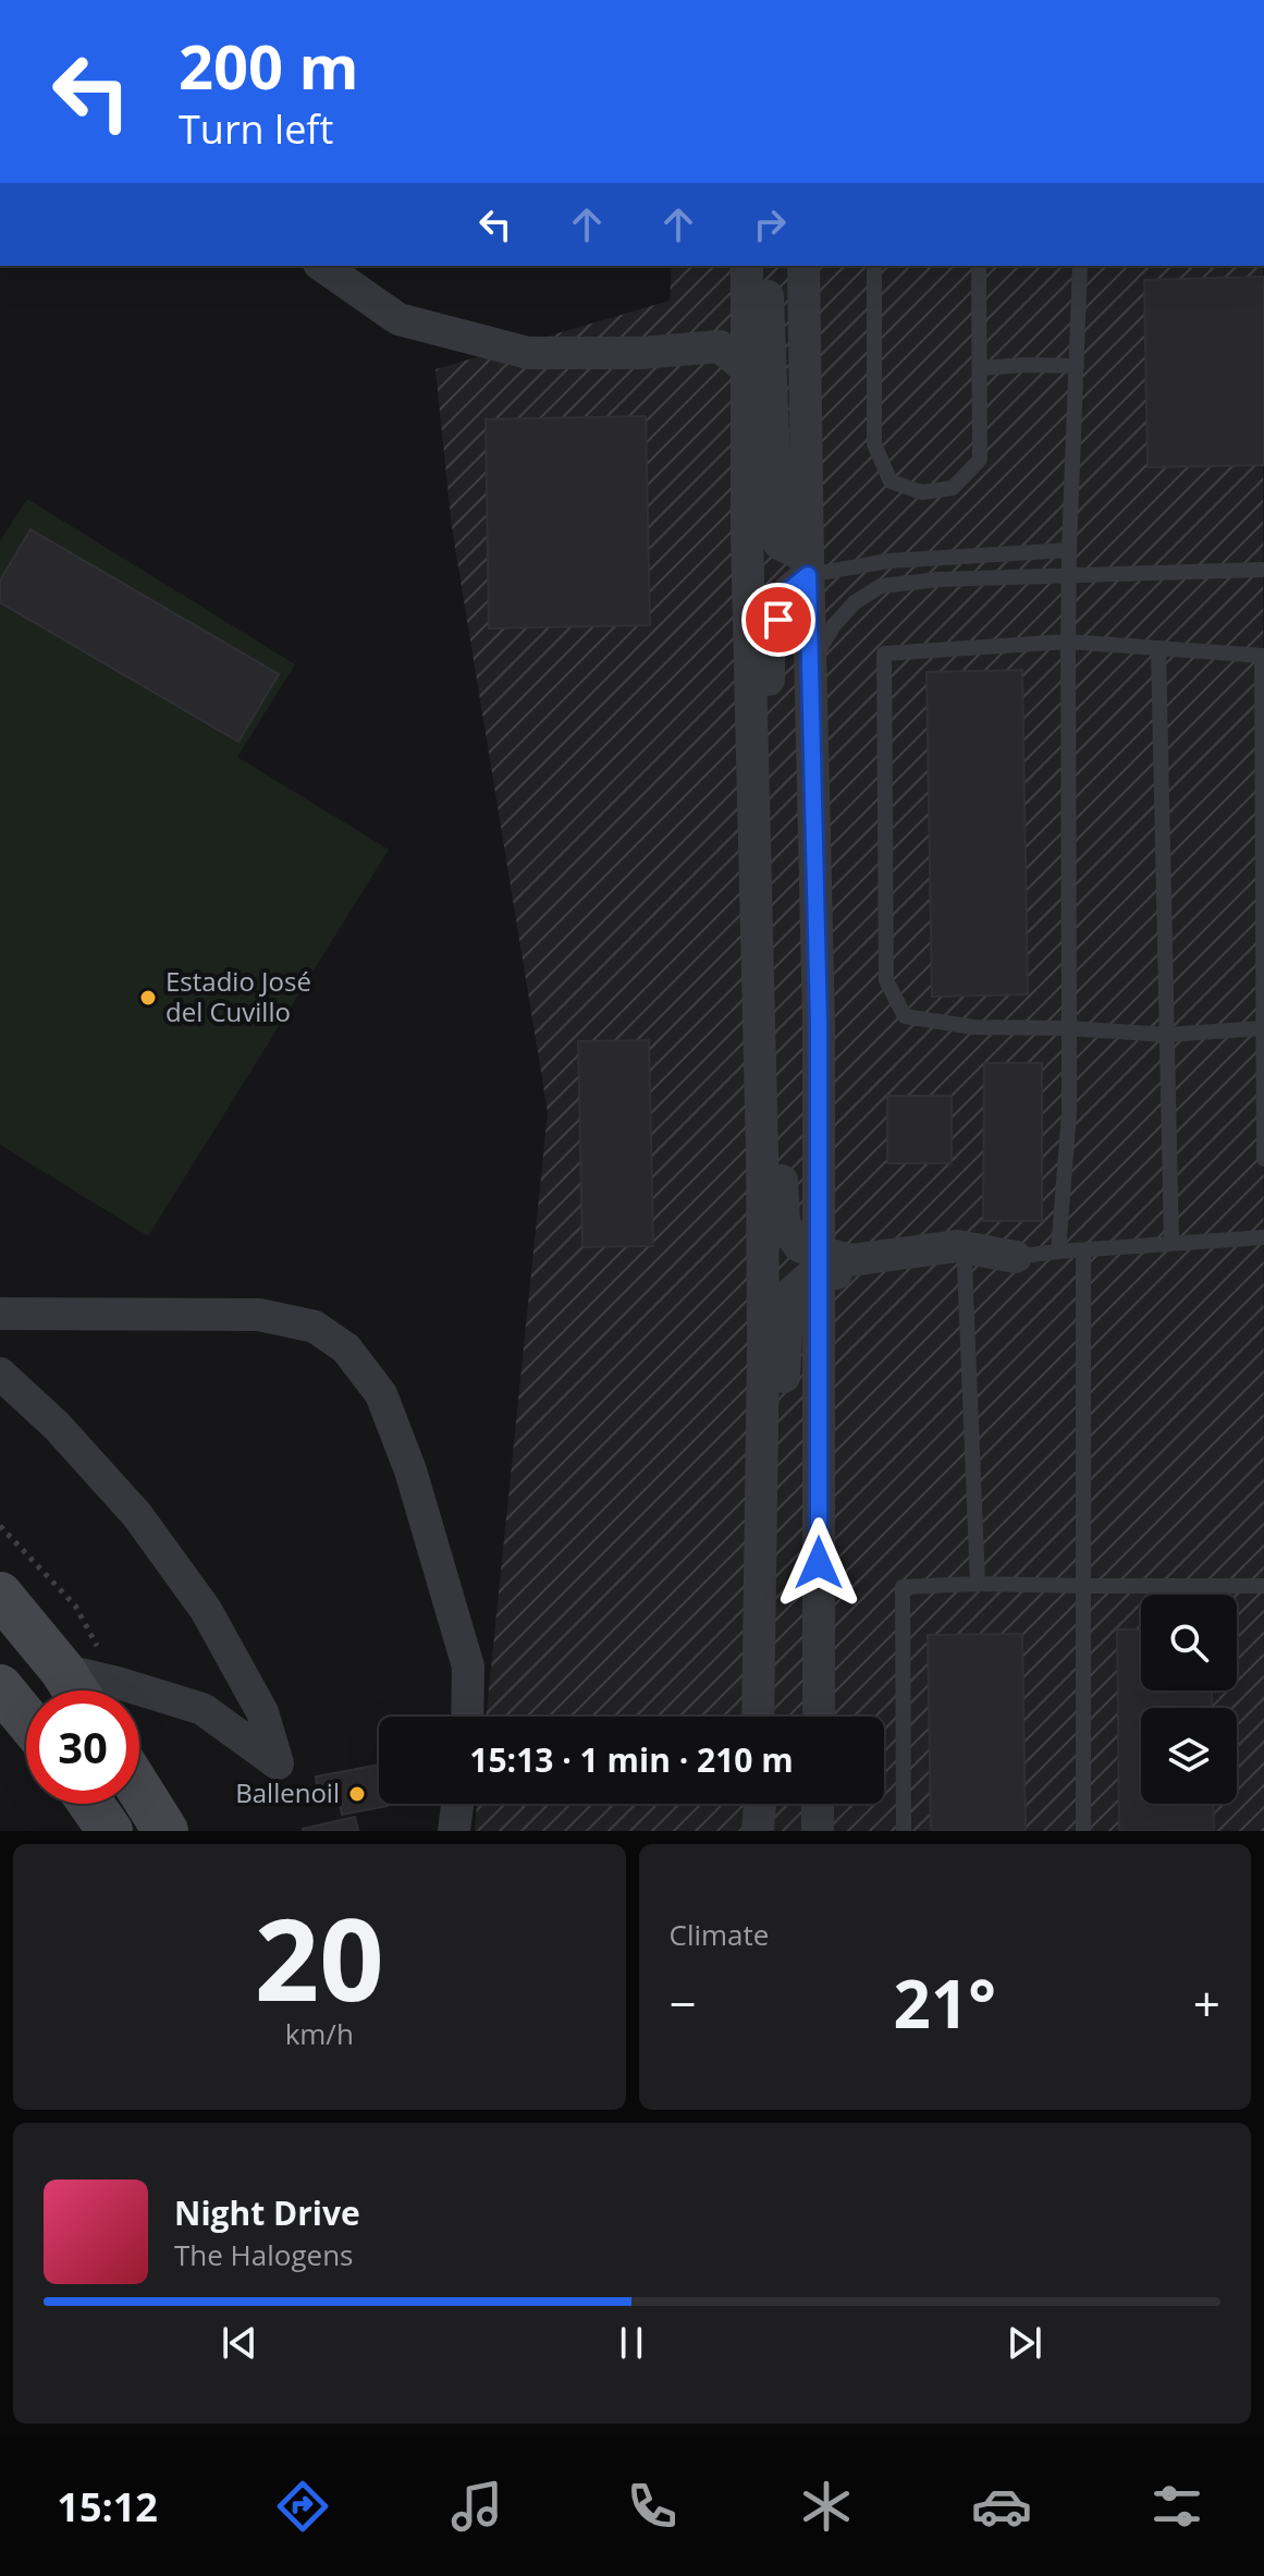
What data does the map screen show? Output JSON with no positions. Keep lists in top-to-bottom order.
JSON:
{
  "places": ["Estadio José del Cuvillo", "Ballenoil"],
  "page": {
    "turn": ["200 m", "Turn left"],
    "limit": "30",
    "trip": "15:13 · 1 min · 210 m",
    "tile": [
      ["20", "km/h"],
      "Climate"
    ],
    "heat": ["−", "21°", "+"],
    "song": ["Night Drive", "The Halogens"],
    "tabs": "15:12"
  }
}
